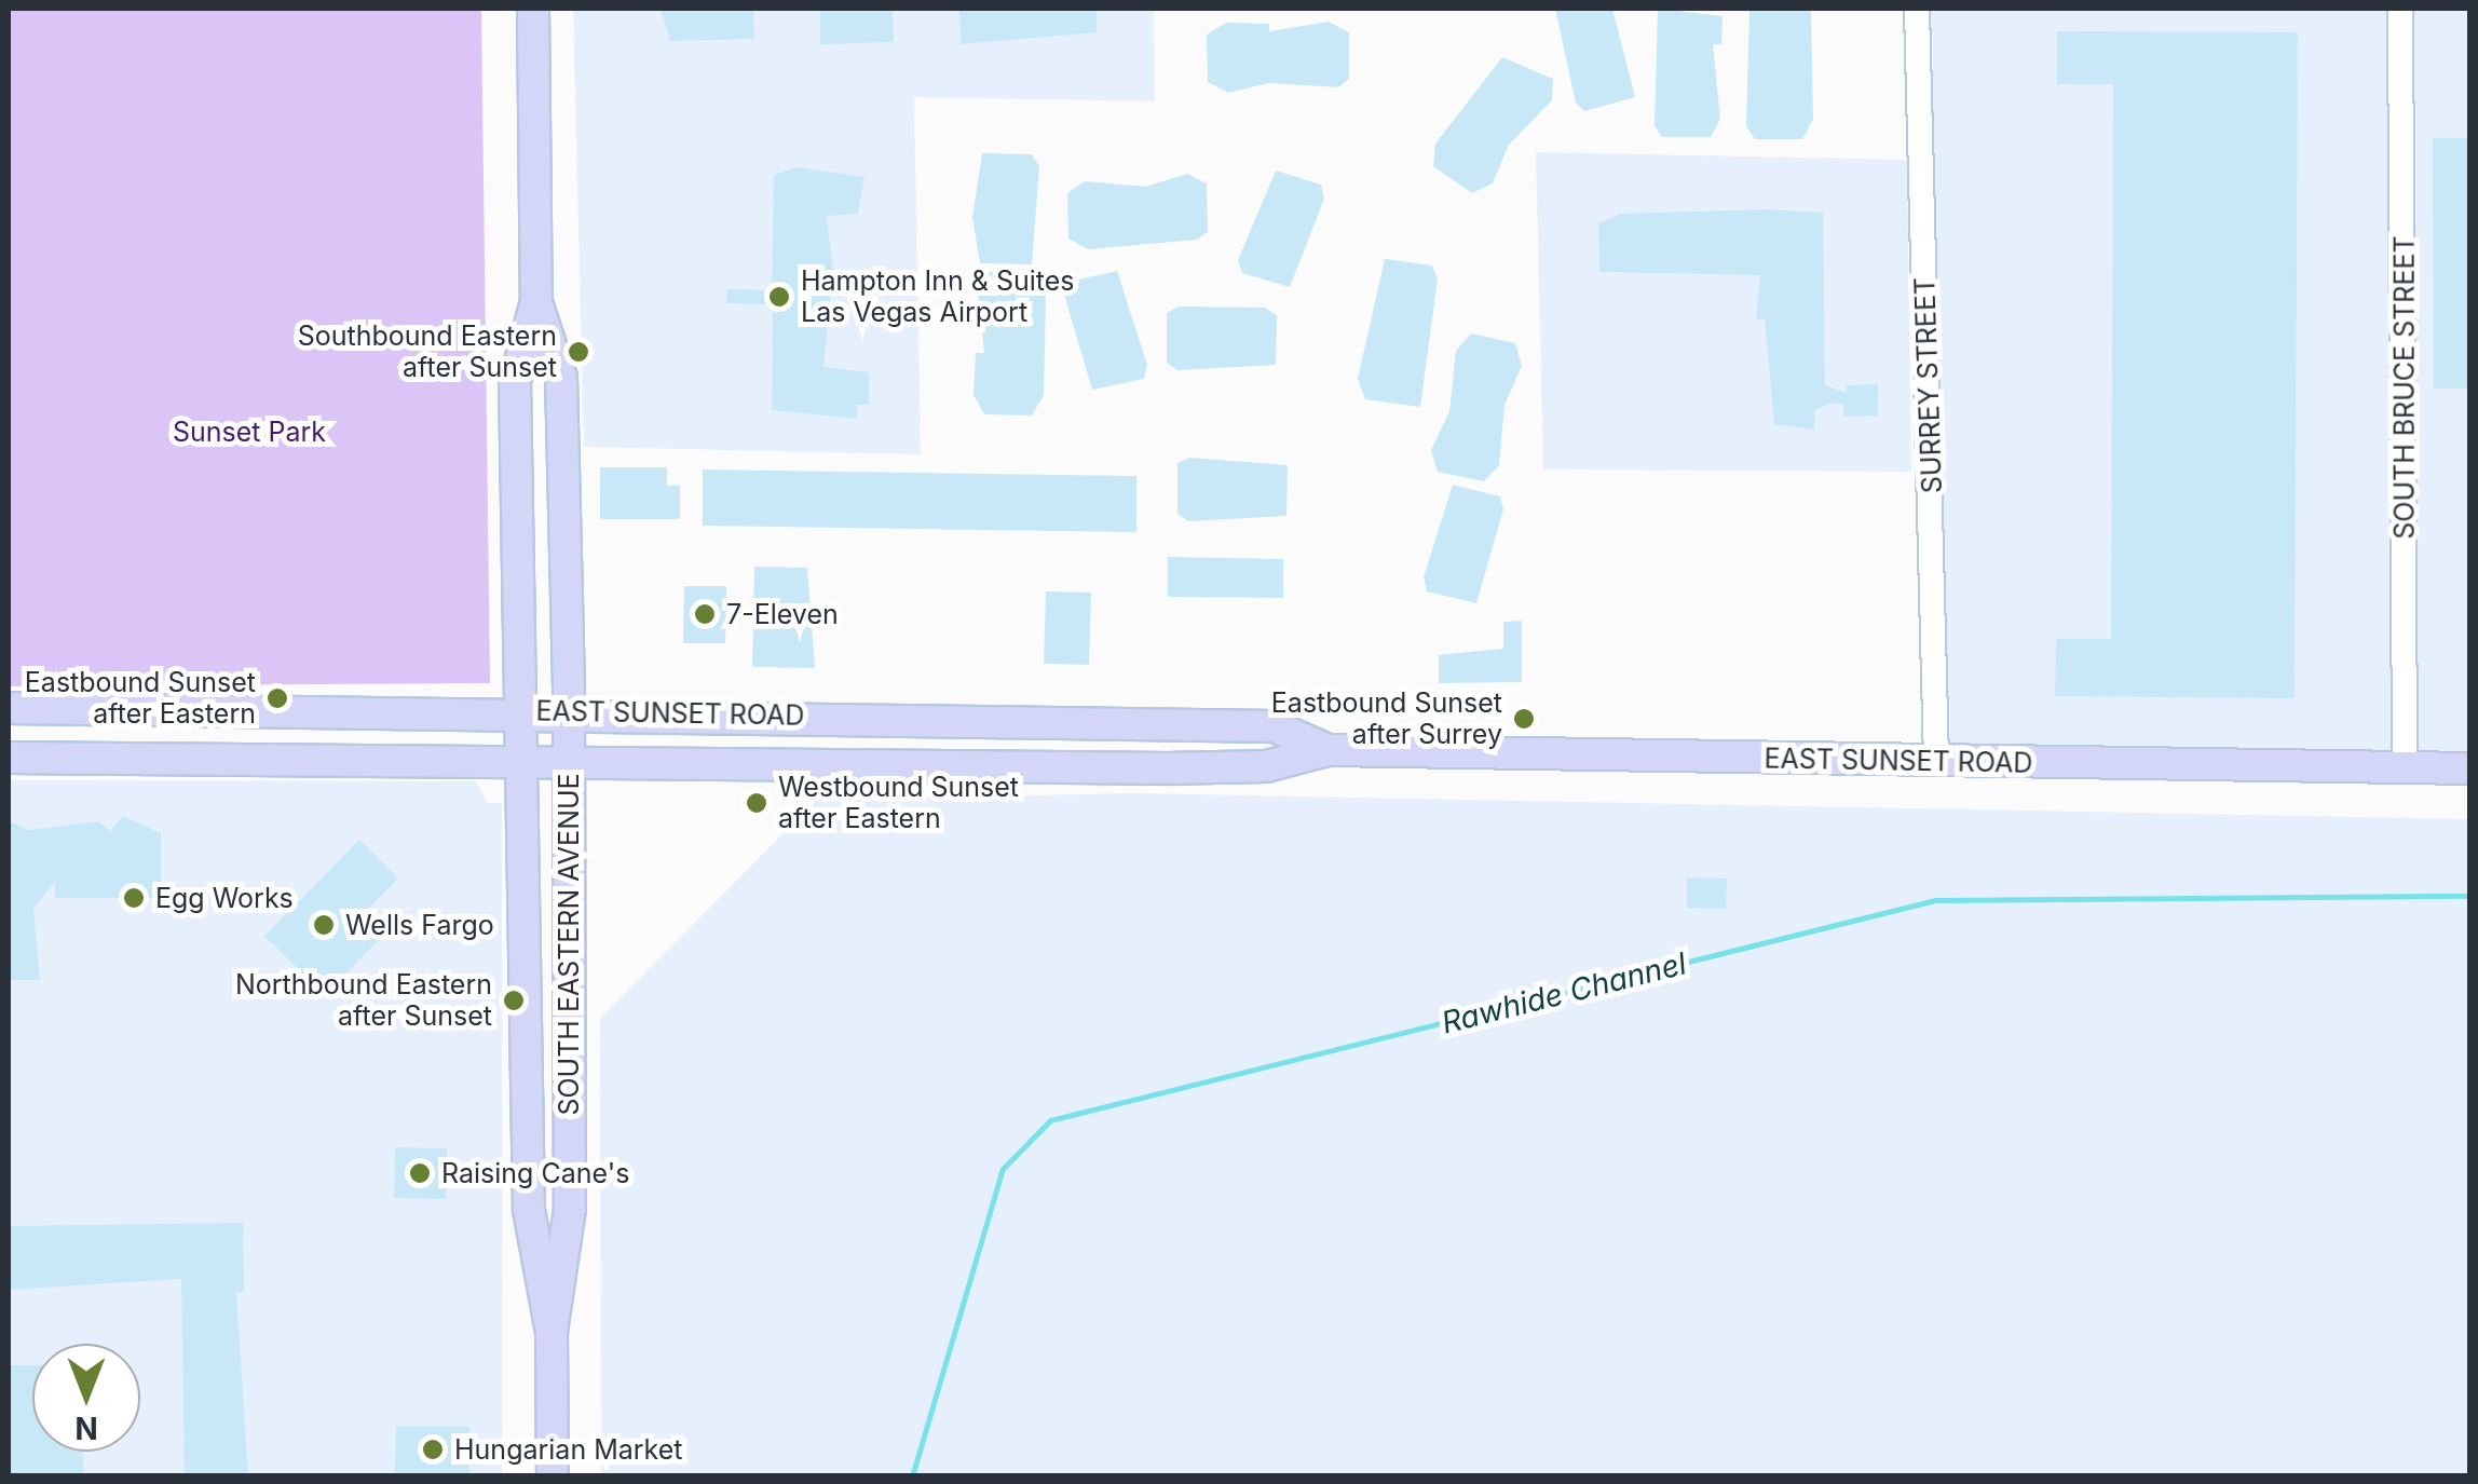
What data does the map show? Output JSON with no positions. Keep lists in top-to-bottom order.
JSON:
{
  "streets": {
    "main road": ["EAST SUNSET ROAD", "SOUTH EASTERN AVENUE"],
    "street": ["SURREY STREET", "SOUTH BRUCE STREET"]
  },
  "crossings": [
    ["SURREY STREET", "EAST SUNSET ROAD"],
    ["SOUTH BRUCE STREET", "EAST SUNSET ROAD"],
    ["EAST SUNSET ROAD", "SOUTH EASTERN AVENUE"]
  ],
  "water": ["Rawhide Channel"],
  "parks": ["Sunset Park"],
  "places": [
    "Hampton Inn & Suites Las Vegas Airport",
    "Southbound Eastern after Sunset",
    "7-Eleven",
    "Eastbound Sunset after Eastern",
    "Eastbound Sunset after Surrey",
    "Westbound Sunset after Eastern",
    "Egg Works",
    "Wells Fargo",
    "Northbound Eastern after Sunset",
    "Raising Cane's",
    "Hungarian Market"
  ],
  "north": "bottom"
}
